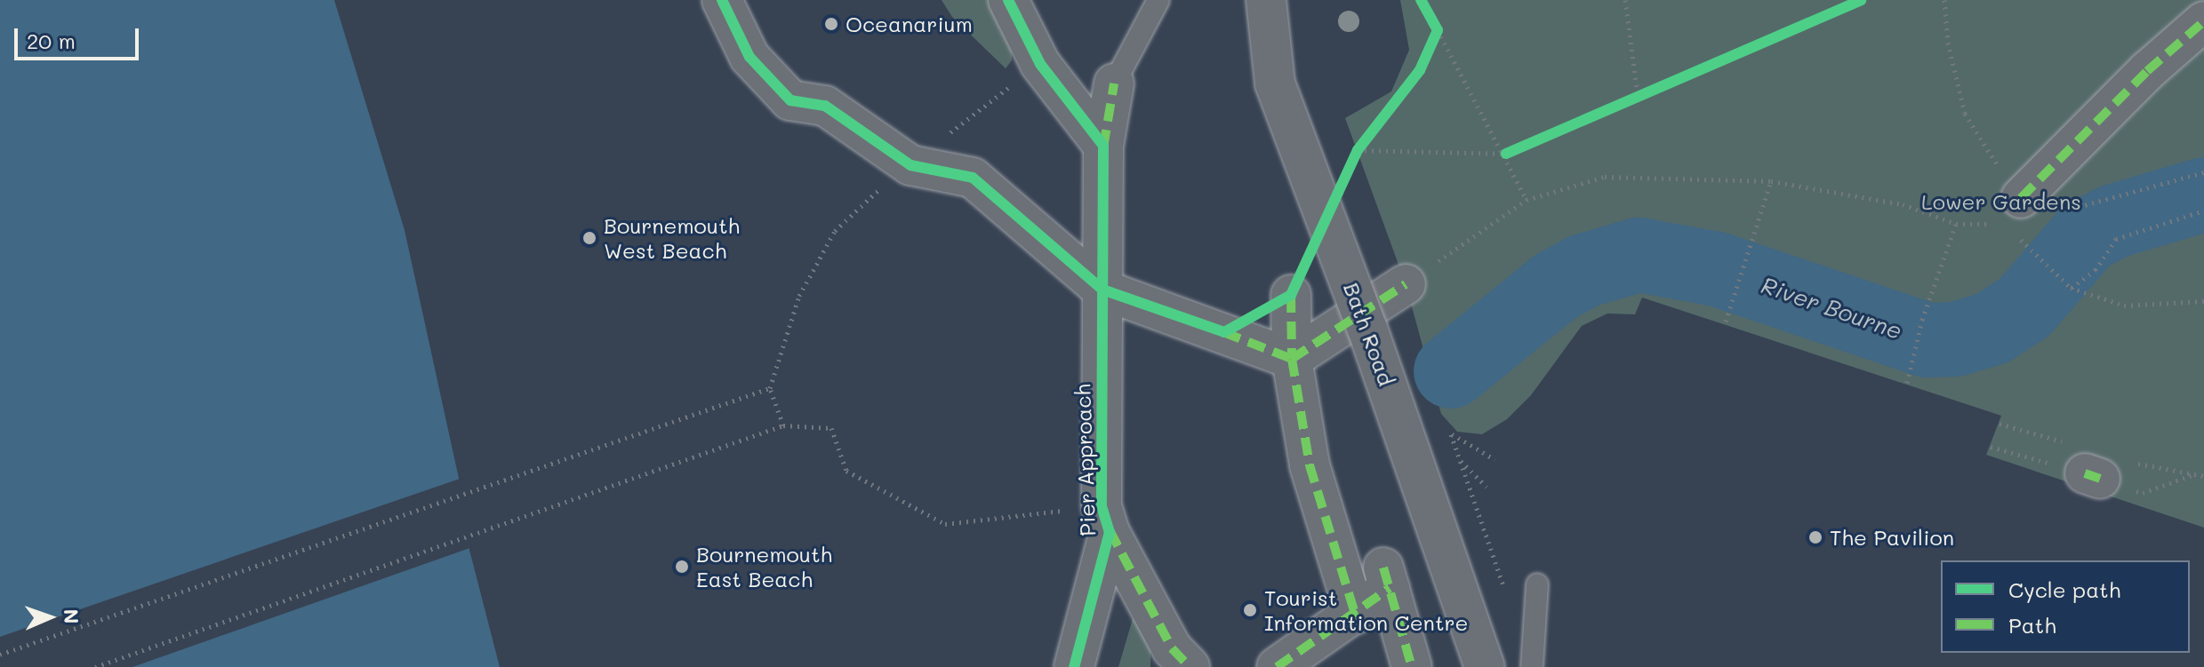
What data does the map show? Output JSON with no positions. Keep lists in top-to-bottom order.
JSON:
{
  "streets": {
    "street": ["Bath Road", "Pier Approach"]
  },
  "water": ["River Bourne"],
  "parks": ["Lower Gardens"],
  "places": [
    "Oceanarium",
    "Bournemouth West Beach",
    "The Pavilion",
    "Bournemouth East Beach",
    "Tourist Information Centre"
  ],
  "legend": ["Cycle path", "Path"],
  "scale_bar": "20 m",
  "north": "right"
}
